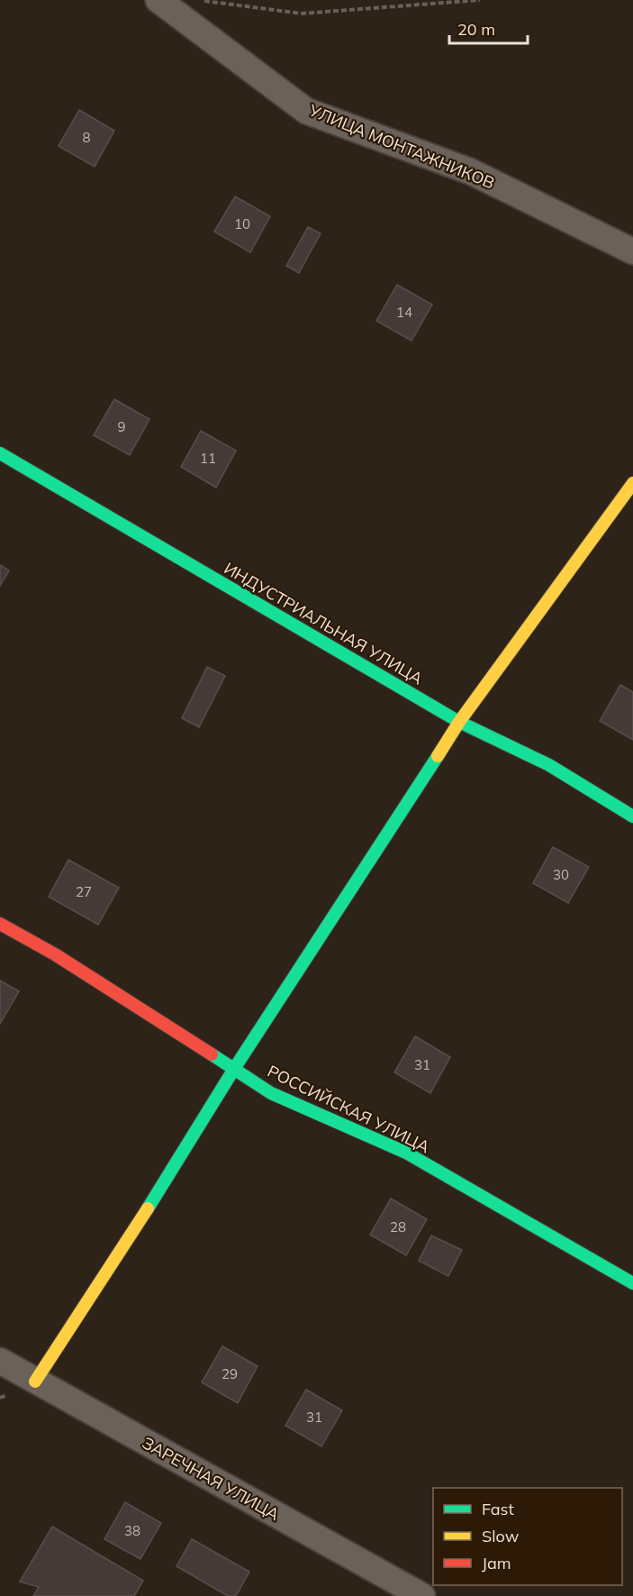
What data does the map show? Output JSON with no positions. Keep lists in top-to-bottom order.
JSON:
{
  "streets": {
    "street": [
      "УЛИЦА МОНТАЖНИКОВ",
      "ИНДУСТРИАЛЬНАЯ УЛИЦА",
      "РОССИЙСКАЯ УЛИЦА",
      "ЗАРЕЧНАЯ УЛИЦА"
    ]
  },
  "house_numbers": [
    "8",
    "10",
    "14",
    "9",
    "11",
    "30",
    "27",
    "31",
    "28",
    "29",
    "31",
    "38"
  ],
  "legend": ["Fast", "Slow", "Jam"],
  "scale_bar": "20 m"
}
